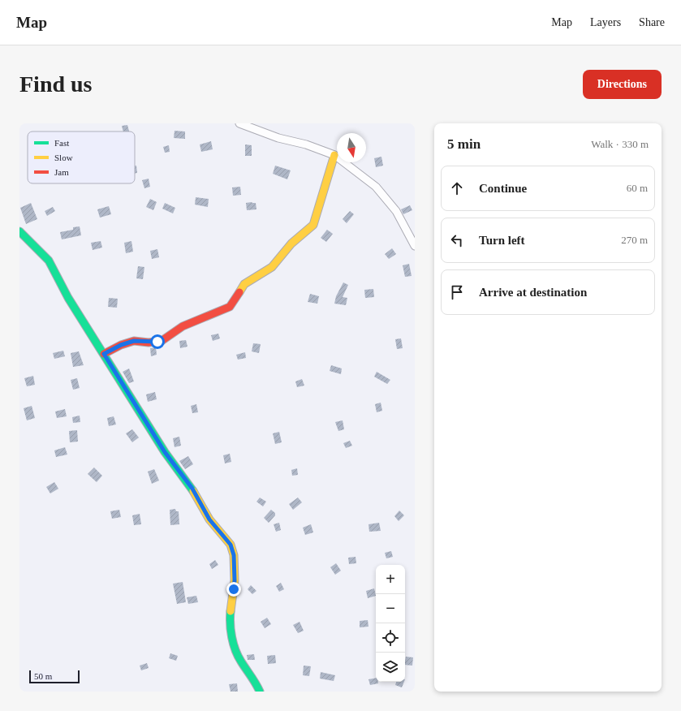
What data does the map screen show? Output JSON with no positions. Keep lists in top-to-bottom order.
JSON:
{
  "legend": ["Fast", "Slow", "Jam"],
  "scale_bar": "50 m",
  "north": "bottom",
  "page": {
    "header": "Map",
    "nav": ["Map", "Layers", "Share"],
    "buttons": "Directions",
    "title": "Find us",
    "heading": ["5 min", "Walk · 330 m"],
    "list": [
      ["Continue", "60 m"],
      ["Turn left", "270 m"],
      "Arrive at destination"
    ],
    "map_buttons": ["+", "−"],
    "scale": "50 m"
  }
}
